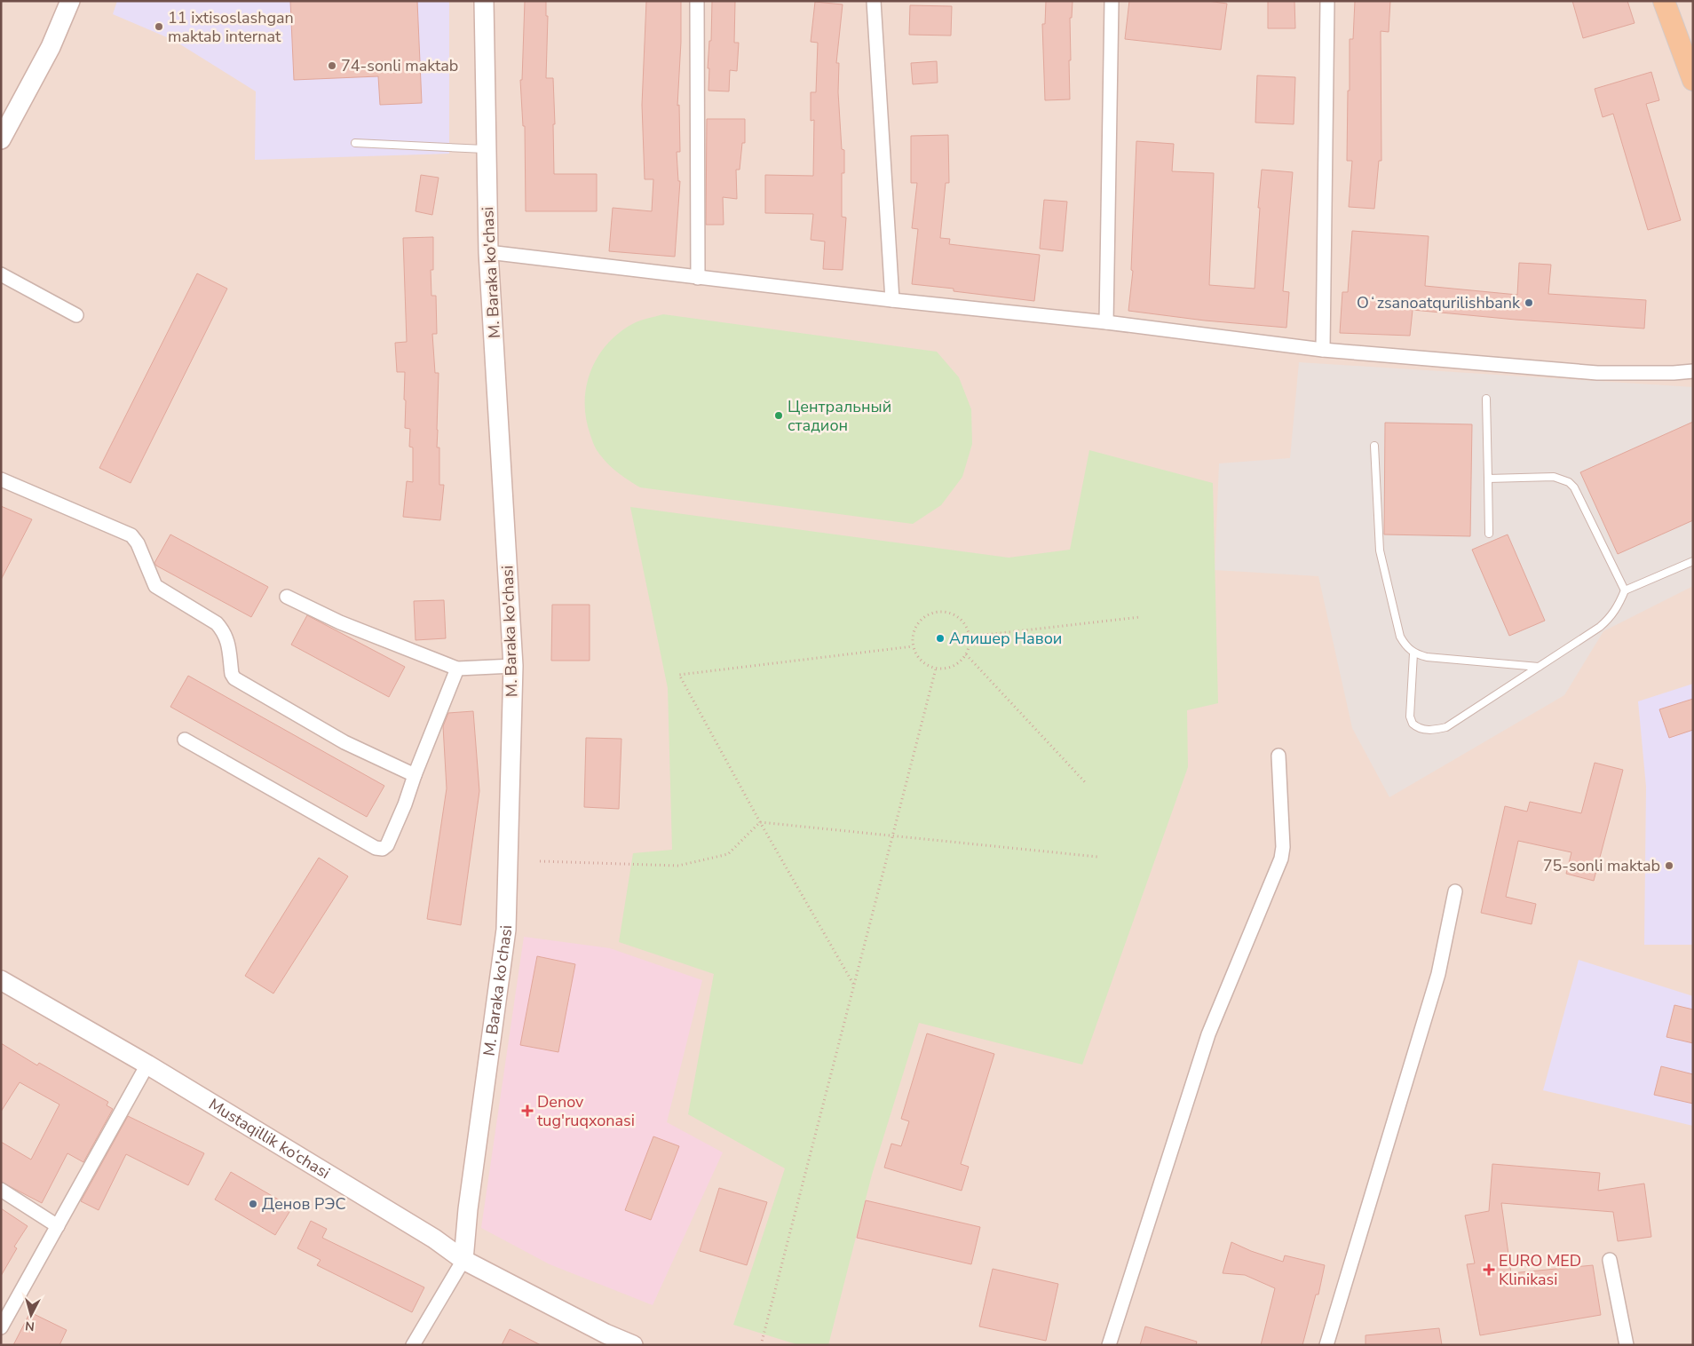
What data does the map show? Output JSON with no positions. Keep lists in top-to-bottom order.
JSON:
{
  "streets": {
    "street": ["M. Baraka ko'chasi", "Mustaqillik ko‘chasi"]
  },
  "crossings": [
    ["M. Baraka ko'chasi", "Mustaqillik ko‘chasi"]
  ],
  "places": {
    "other": [
      "11 ixtisoslashgan maktab internat",
      "74-sonli maktab",
      "Oʻzsanoatqurilishbank",
      "Центральный стадион",
      "Алишер Навои",
      "75-sonli maktab",
      "Денов РЭС"
    ],
    "health": ["Denov tug'ruqxonasi", "EURO MED Klinikasi"]
  },
  "north": "bottom"
}
